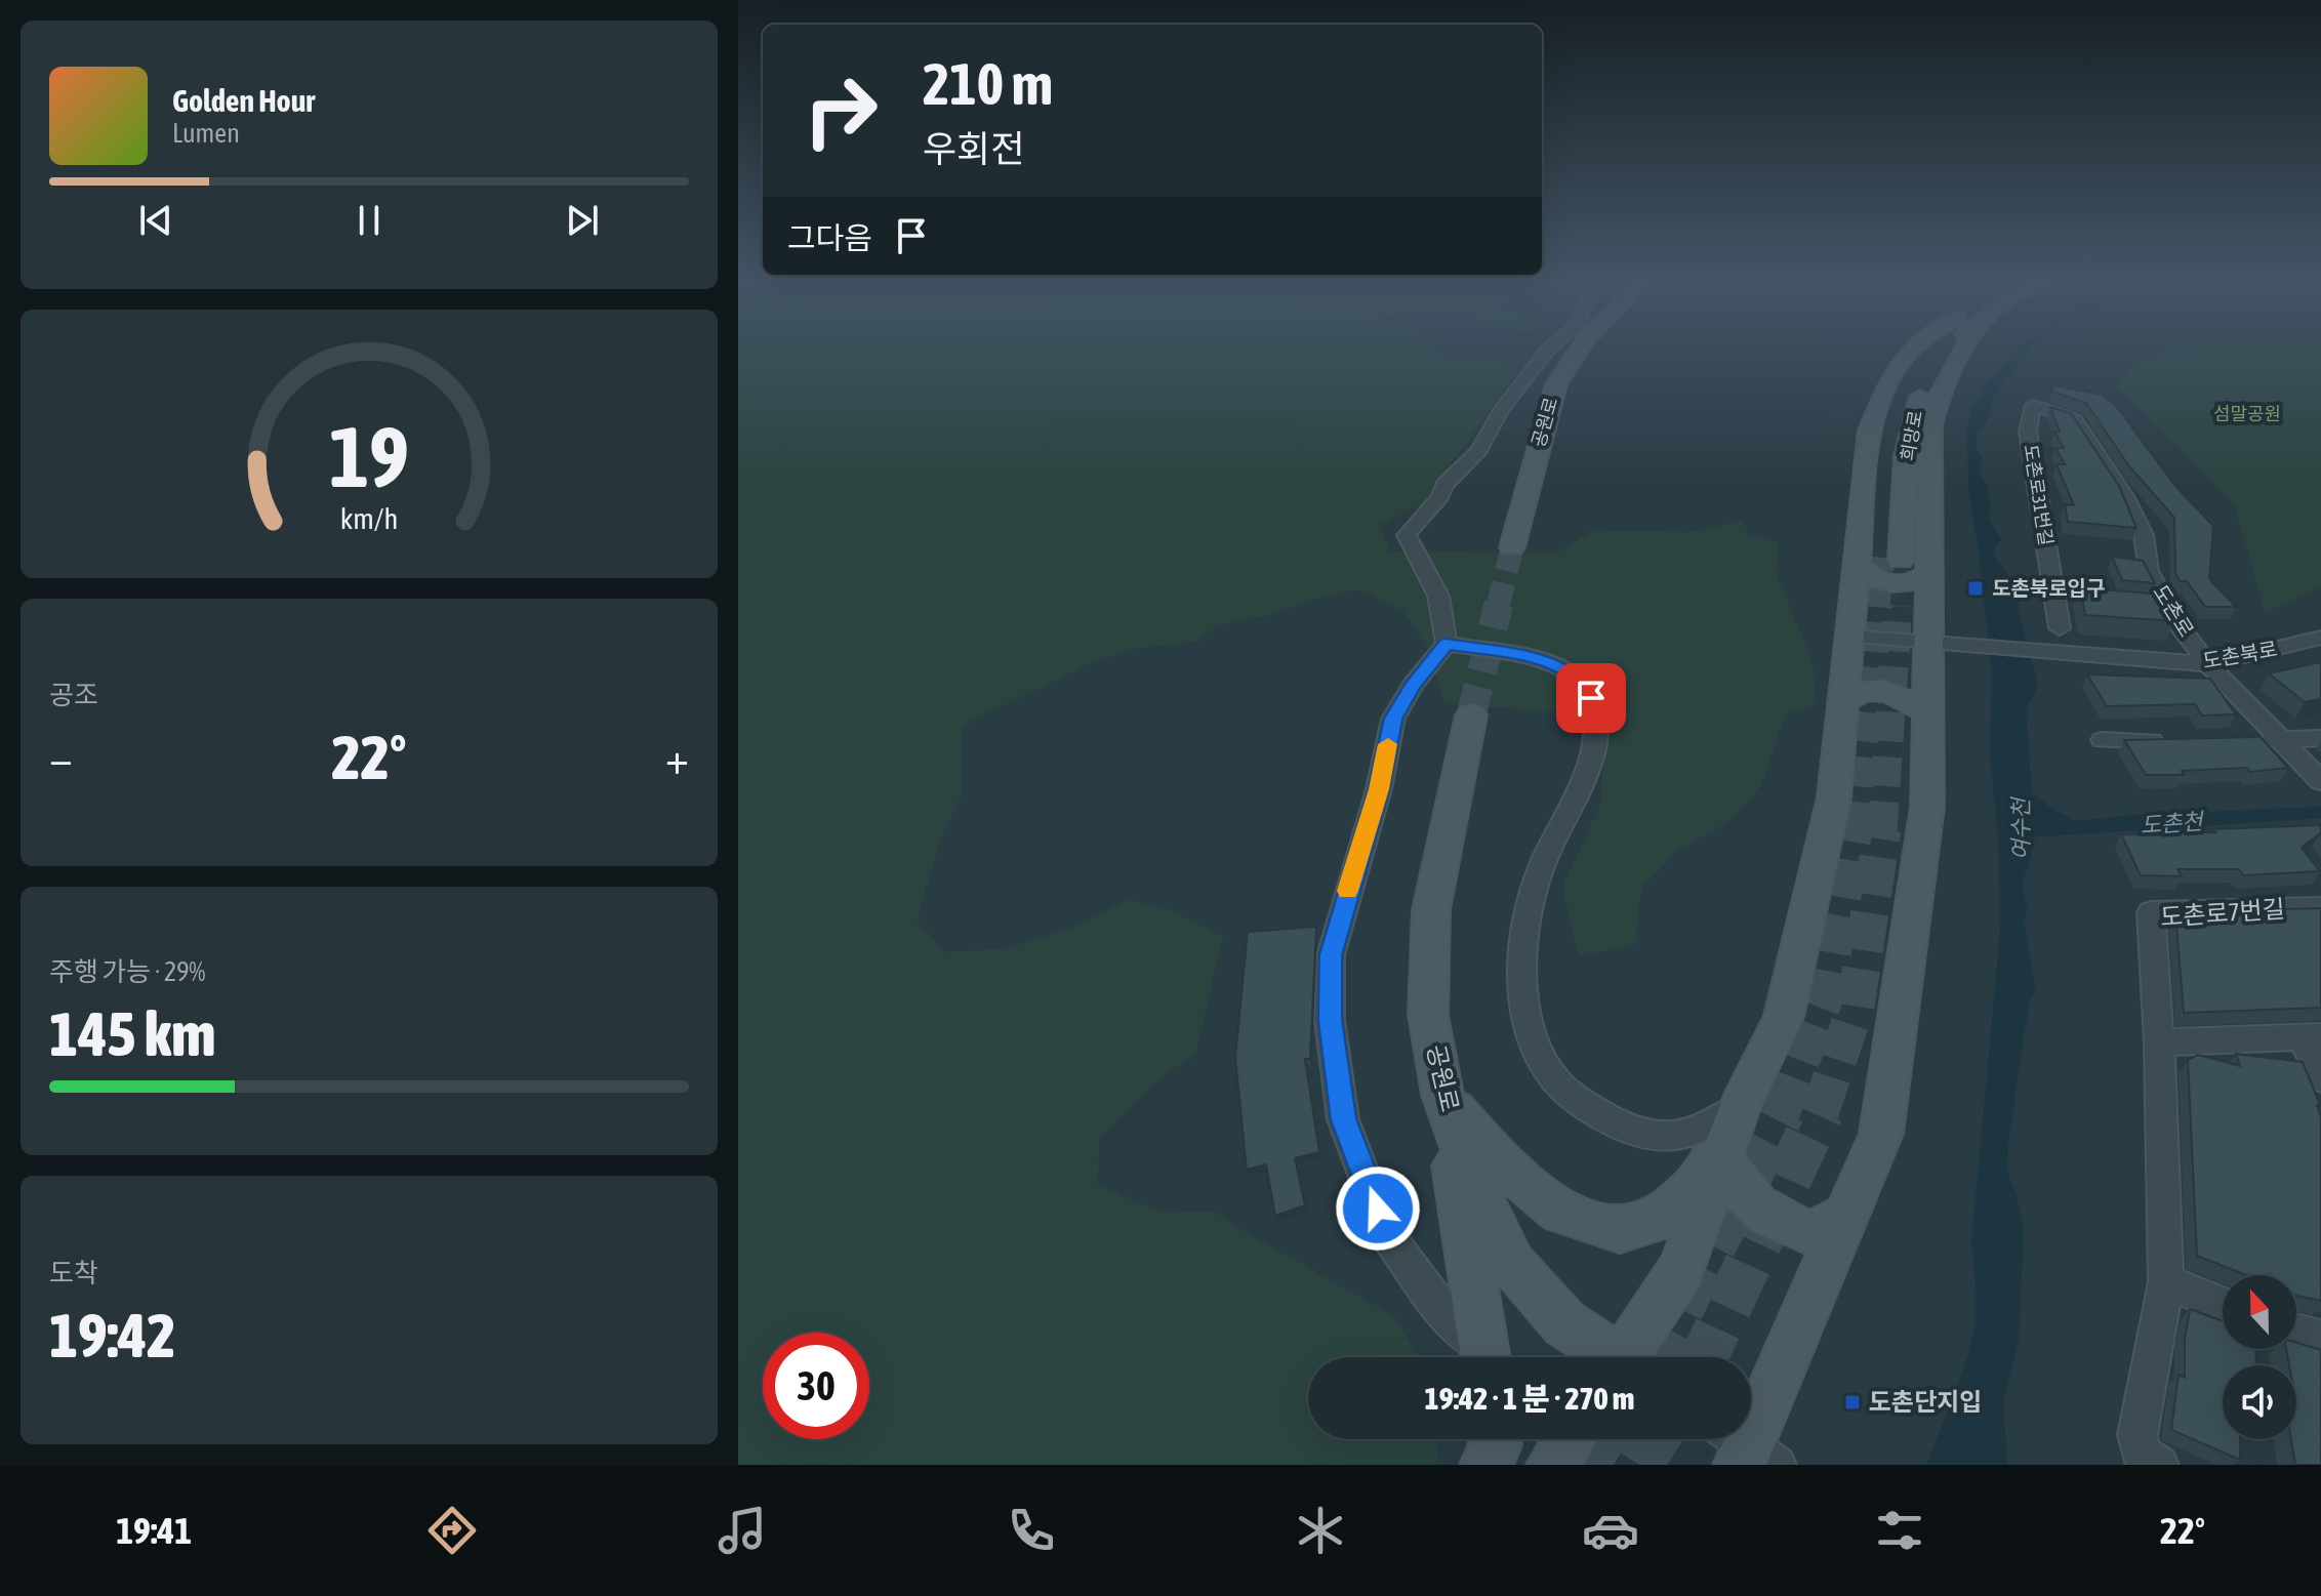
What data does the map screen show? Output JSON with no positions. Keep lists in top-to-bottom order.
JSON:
{
  "streets": {
    "main road": ["공원로"],
    "street": [
      "도촌로31번길",
      "도촌로",
      "도촌북로",
      "도촌로7번길"
    ]
  },
  "crossings": [
    ["도촌로31번길", "도촌로"],
    ["도촌로", "도촌북로"]
  ],
  "water": ["도촌천", "여수천"],
  "parks": ["섬말공원"],
  "places": {
    "transit": ["도촌북로입구", "도촌단지입"]
  },
  "north": "top",
  "page": {
    "turn": ["210 m", "우회전"],
    "song": ["Golden Hour", "Lumen"],
    "then": "그다음",
    "tile": [
      "공조",
      ["주행 가능 · 29%", "145 km"],
      ["도착", "19:42"]
    ],
    "heat": ["−", "22°", "+"],
    "limit": "30",
    "trip": "19:42 · 1 분 · 270 m",
    "tabs": ["19:41", "22°"],
    "gauge": ["19", "km/h"]
  }
}
